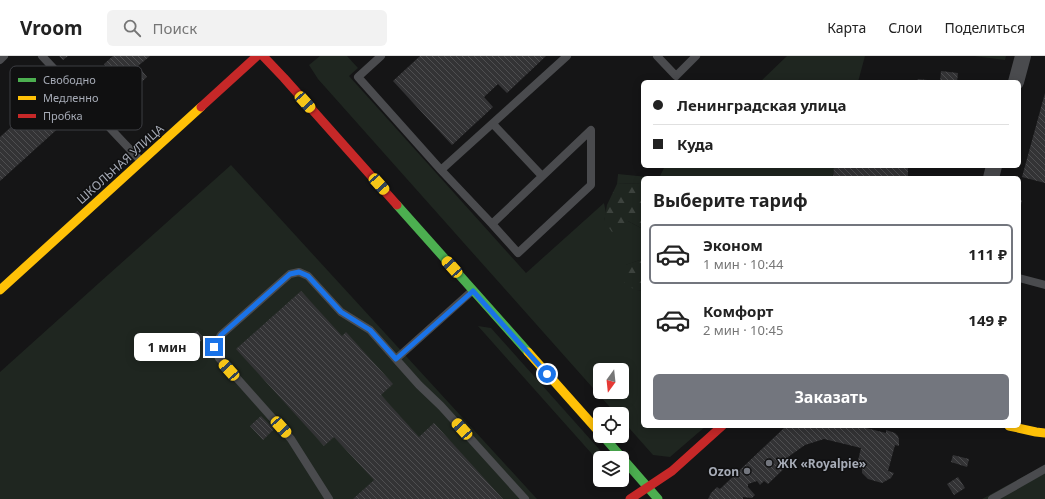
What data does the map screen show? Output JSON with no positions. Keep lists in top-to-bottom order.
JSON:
{
  "streets": {
    "street": ["ШКОЛЬНАЯ УЛИЦА"]
  },
  "places": ["ЖК «Royalpie»", "Ozon"],
  "legend": ["Свободно", "Медленно", "Пробка"],
  "north": "bottom",
  "page": {
    "header": "Vroom",
    "search": "Поиск",
    "nav": ["Карта", "Слои", "Поделиться"],
    "banner": ["Ленинградская улица", "Куда"],
    "heading": "Выберите тариф",
    "list": [
      {
        "name": "Эконом",
        "note": "1 мин · 10:44",
        "value": "111 ₽"
      },
      {
        "name": "Комфорт",
        "note": "2 мин · 10:45",
        "value": "149 ₽"
      }
    ],
    "bubble": "1 мин",
    "buttons": "Заказать"
  }
}
